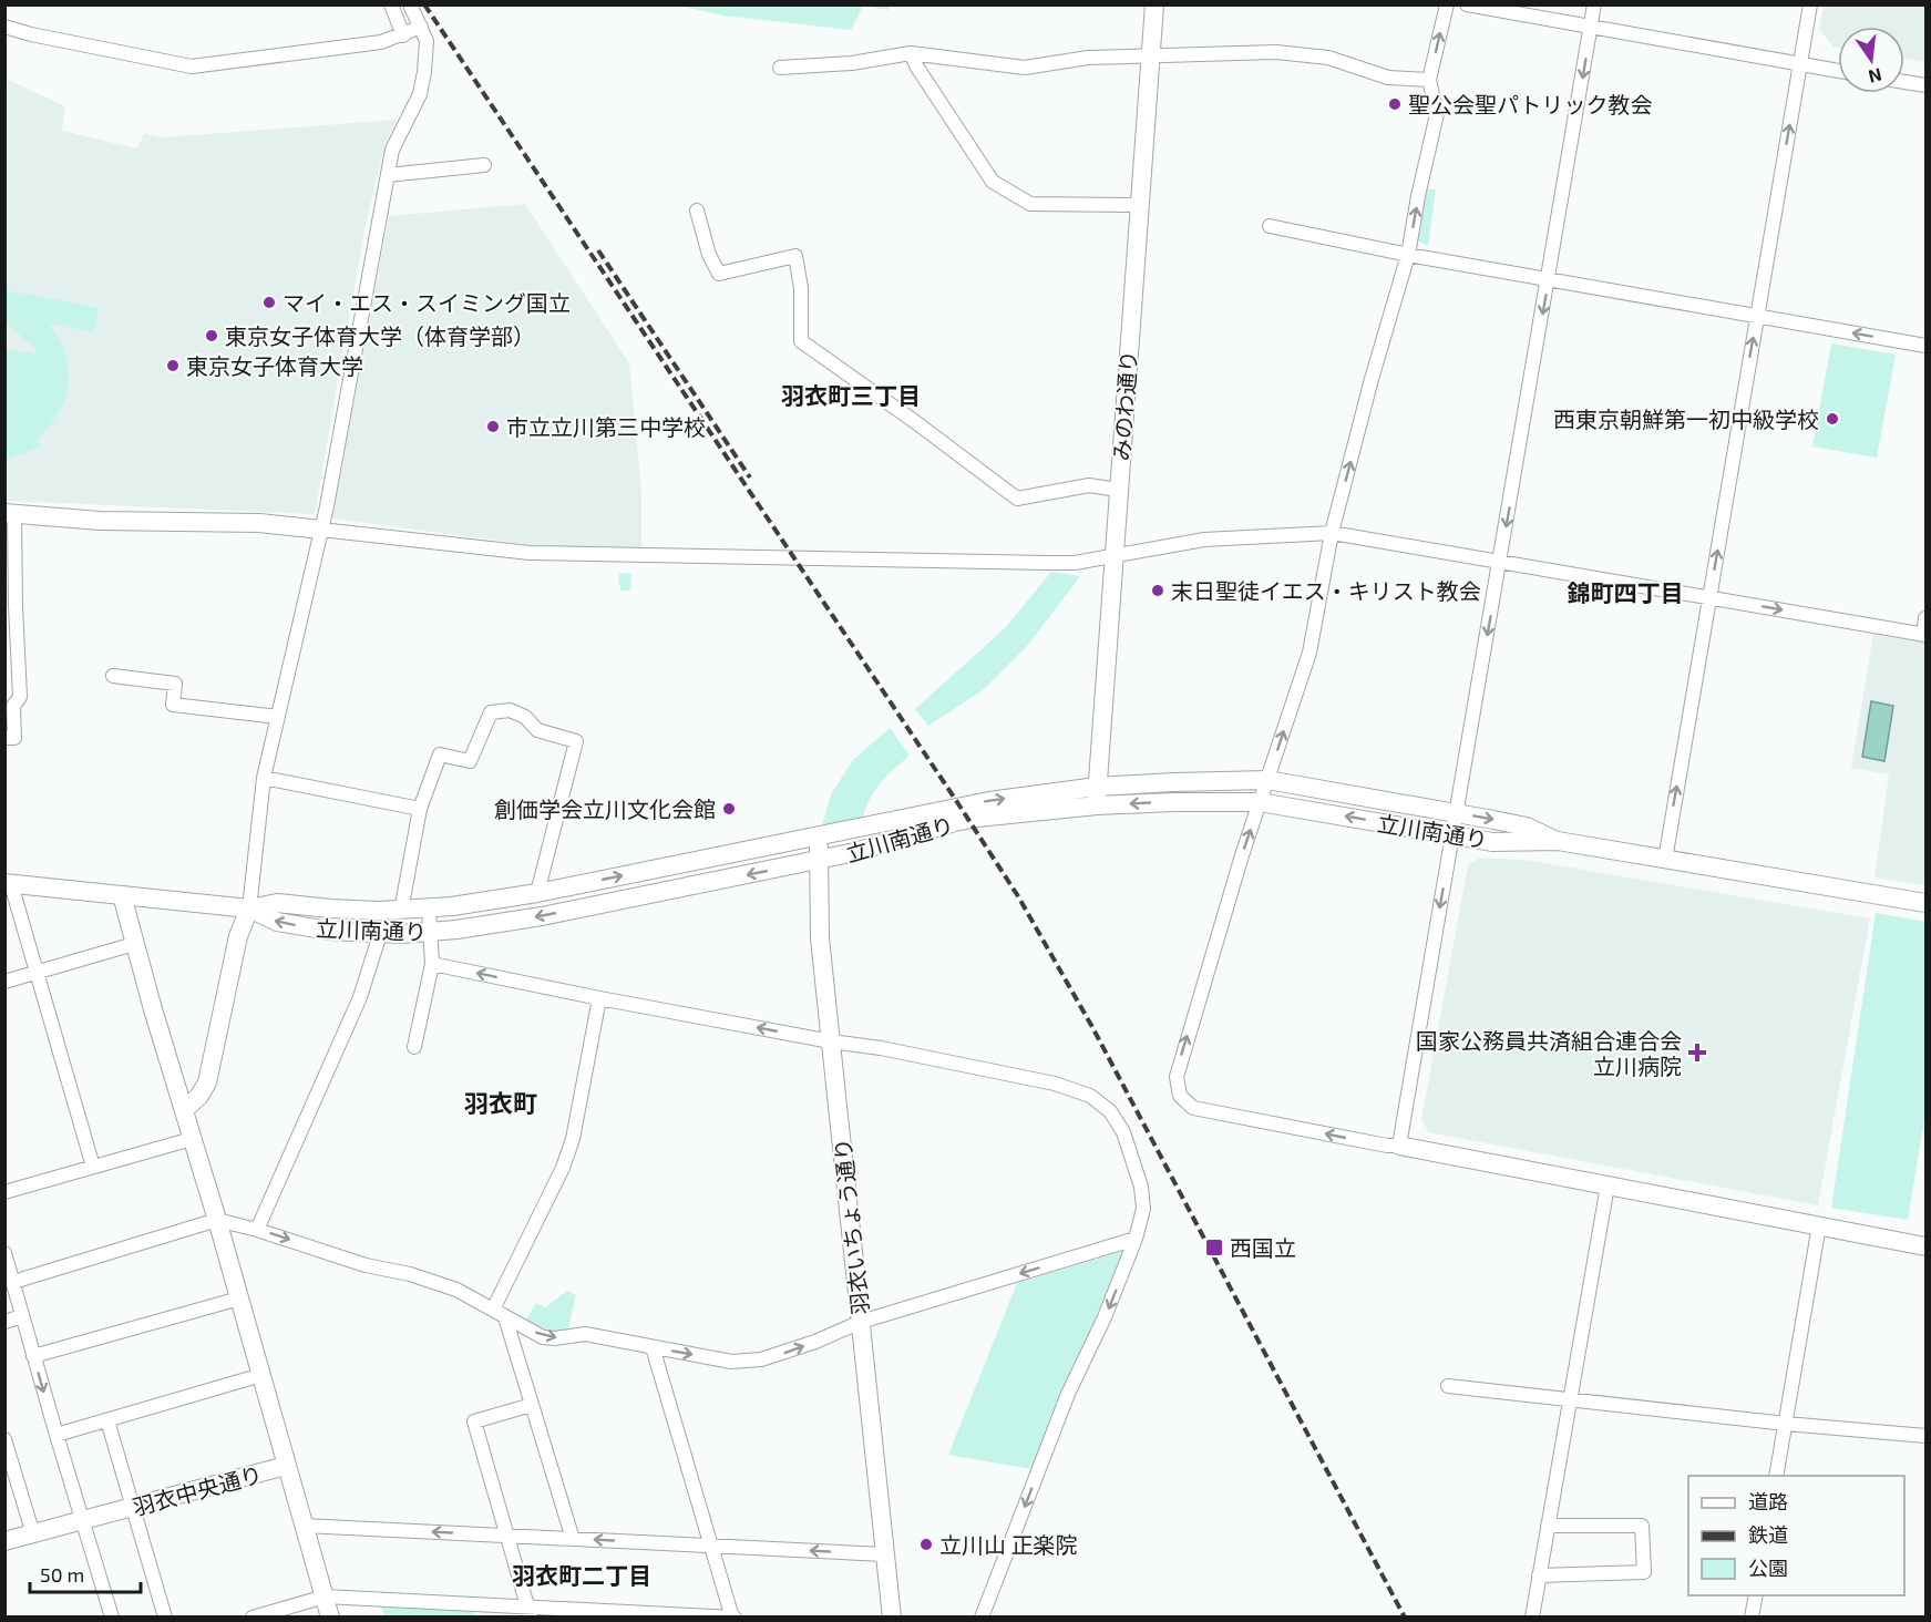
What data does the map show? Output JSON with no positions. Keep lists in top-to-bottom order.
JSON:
{
  "streets": {
    "street": [
      "みのわ通り",
      "立川南通り",
      "羽衣いちょう通り",
      "羽衣中央通り"
    ]
  },
  "crossings": [
    ["みのわ通り", "立川南通り"],
    ["立川南通り", "羽衣いちょう通り"]
  ],
  "districts": [
    "羽衣町三丁目",
    "錦町四丁目",
    "羽衣町",
    "羽衣町二丁目"
  ],
  "places": {
    "other": [
      "聖公会聖パトリック教会",
      "マイ・エス・スイミング国立",
      "東京女子体育大学（体育学部）",
      "東京女子体育大学",
      "西東京朝鮮第一初中級学校",
      "市立立川第三中学校",
      "末日聖徒イエス・キリスト教会",
      "創価学会立川文化会館",
      "立川山 正楽院"
    ],
    "health": ["国家公務員共済組合連合会 立川病院"],
    "transit": ["西国立"]
  },
  "legend": ["道路", "鉄道", "公園"],
  "scale_bar": "50 m",
  "north": "bottom"
}
